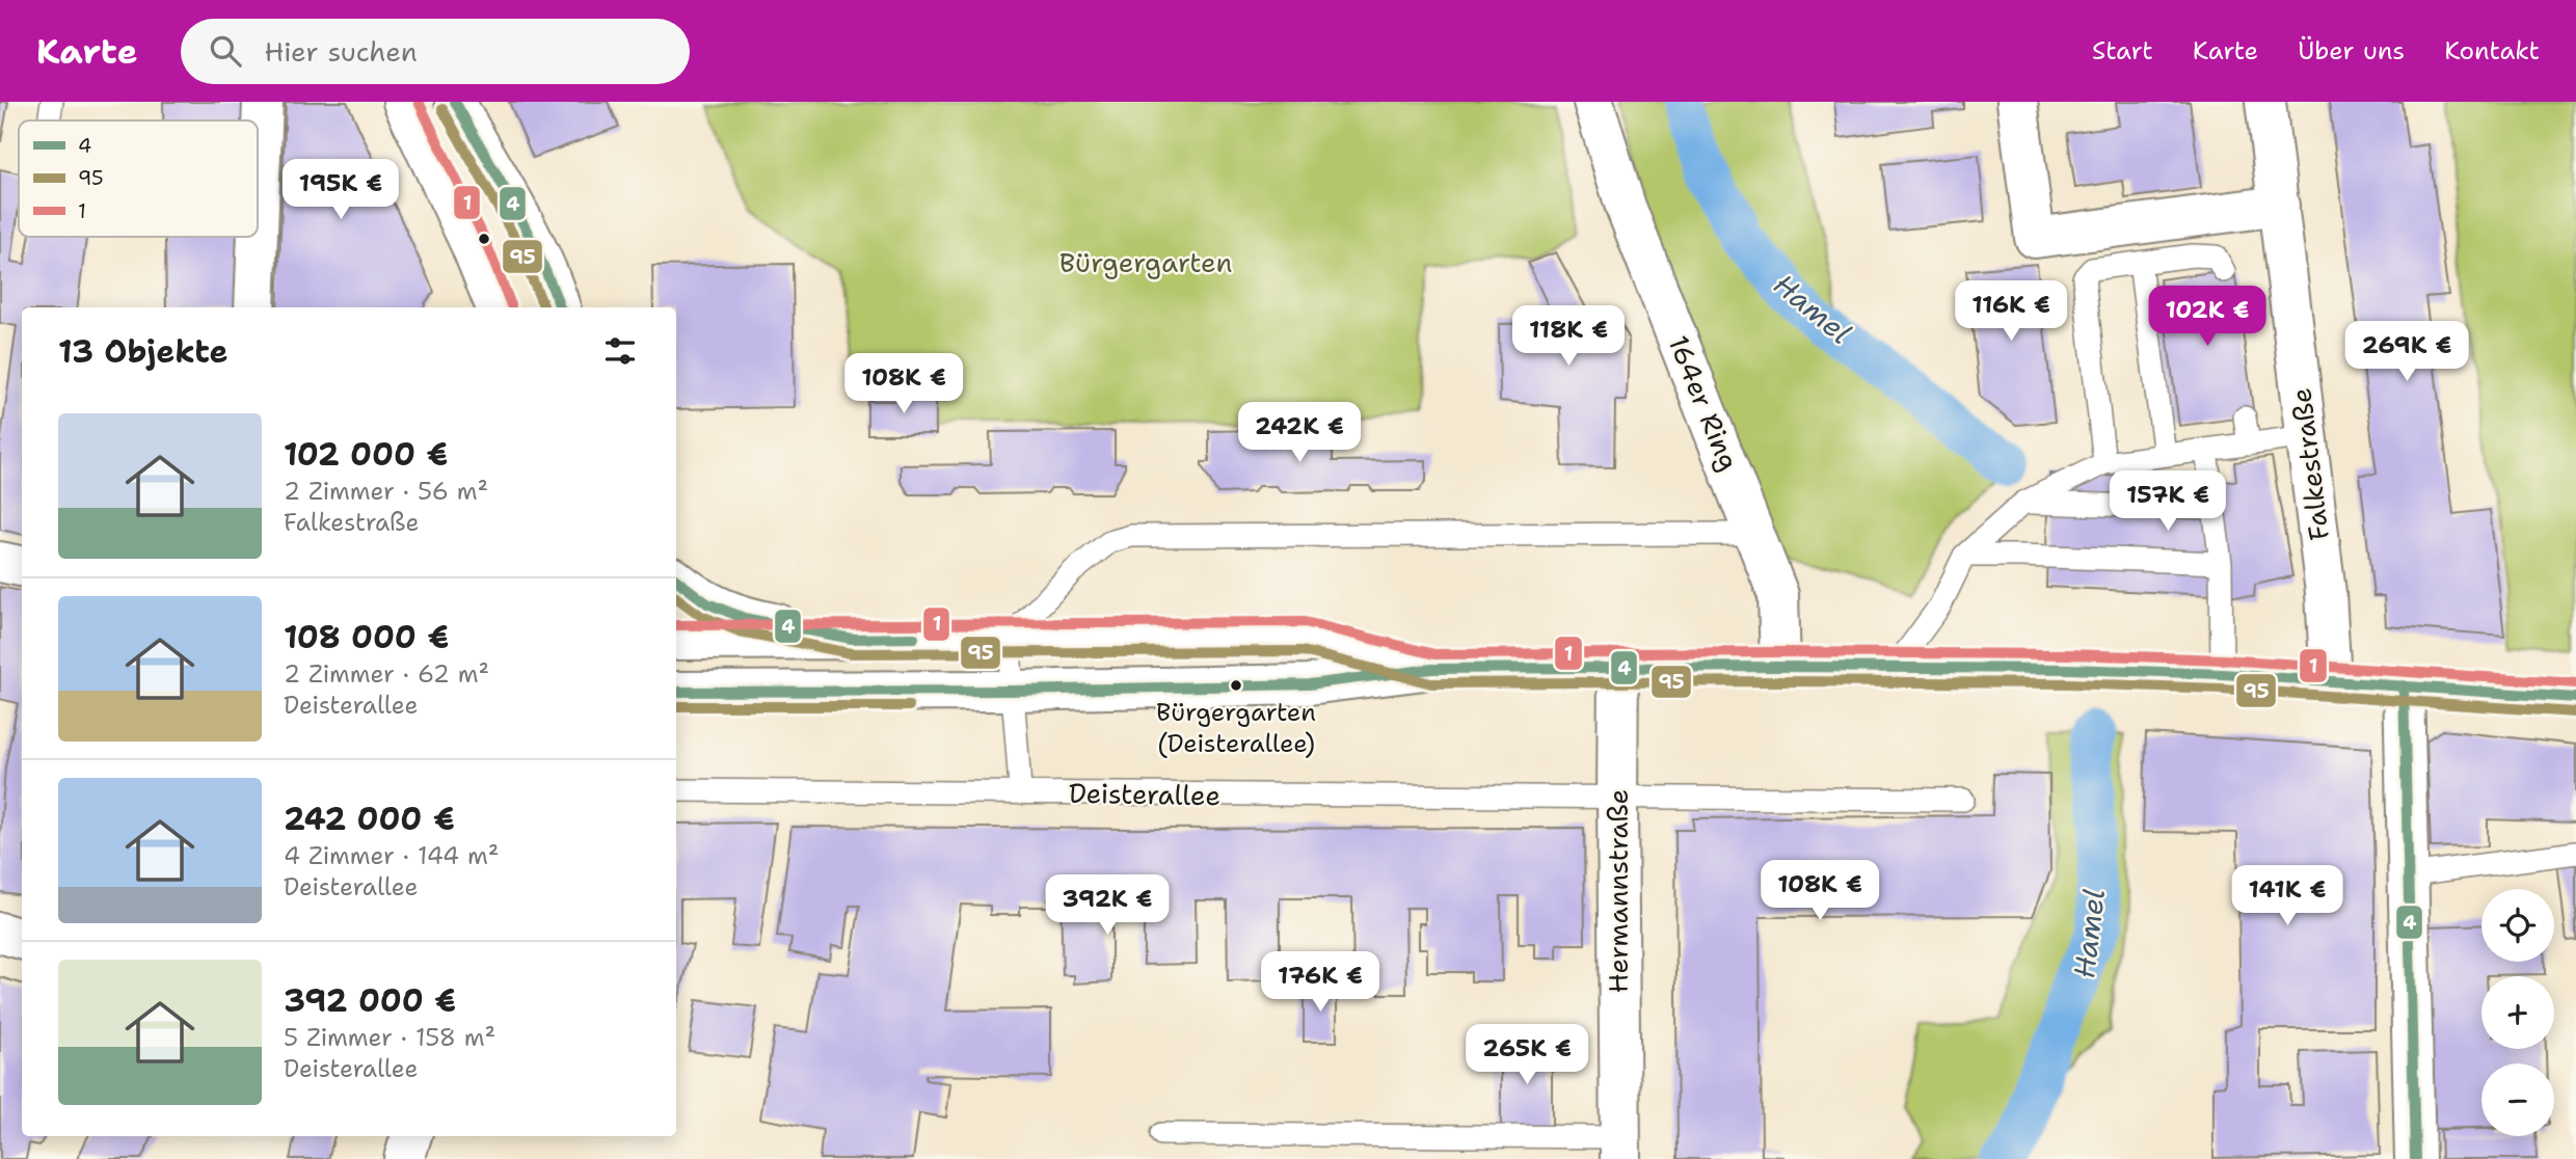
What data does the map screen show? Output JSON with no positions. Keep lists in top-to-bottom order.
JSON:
{
  "streets": {
    "main road": ["164er Ring", "Falkestraße", "Hermannstraße"],
    "lane": ["Deisterallee"]
  },
  "crossings": [
    ["Deisterallee", "Hermannstraße"]
  ],
  "water": ["Hamel"],
  "parks": ["Bürgergarten"],
  "places": ["Bürgergarten (Deisterallee)"],
  "lines": ["transit line 4", "transit line 1", "transit line 95"],
  "legend": ["4", "95", "1"],
  "page": {
    "header": "Karte",
    "search": "Hier suchen",
    "nav": [
      "Start",
      "Karte",
      "Über uns",
      "Kontakt"
    ],
    "price": [
      "195K €",
      "116K €",
      "102K €",
      "118K €",
      "269K €",
      "108K €",
      "242K €",
      "157K €",
      "108K €",
      "141K €",
      "392K €",
      "176K €",
      "265K €"
    ],
    "heading": "13 Objekte",
    "list": [
      {
        "name": "102 000 €",
        "note": "2 Zimmer · 56 m² · Falkestraße"
      },
      {
        "name": "108 000 €",
        "note": "2 Zimmer · 62 m² · Deisterallee"
      },
      {
        "name": "242 000 €",
        "note": "4 Zimmer · 144 m² · Deisterallee"
      },
      {
        "name": "392 000 €",
        "note": "5 Zimmer · 158 m² · Deisterallee"
      }
    ],
    "map_buttons": ["+", "−"]
  }
}
